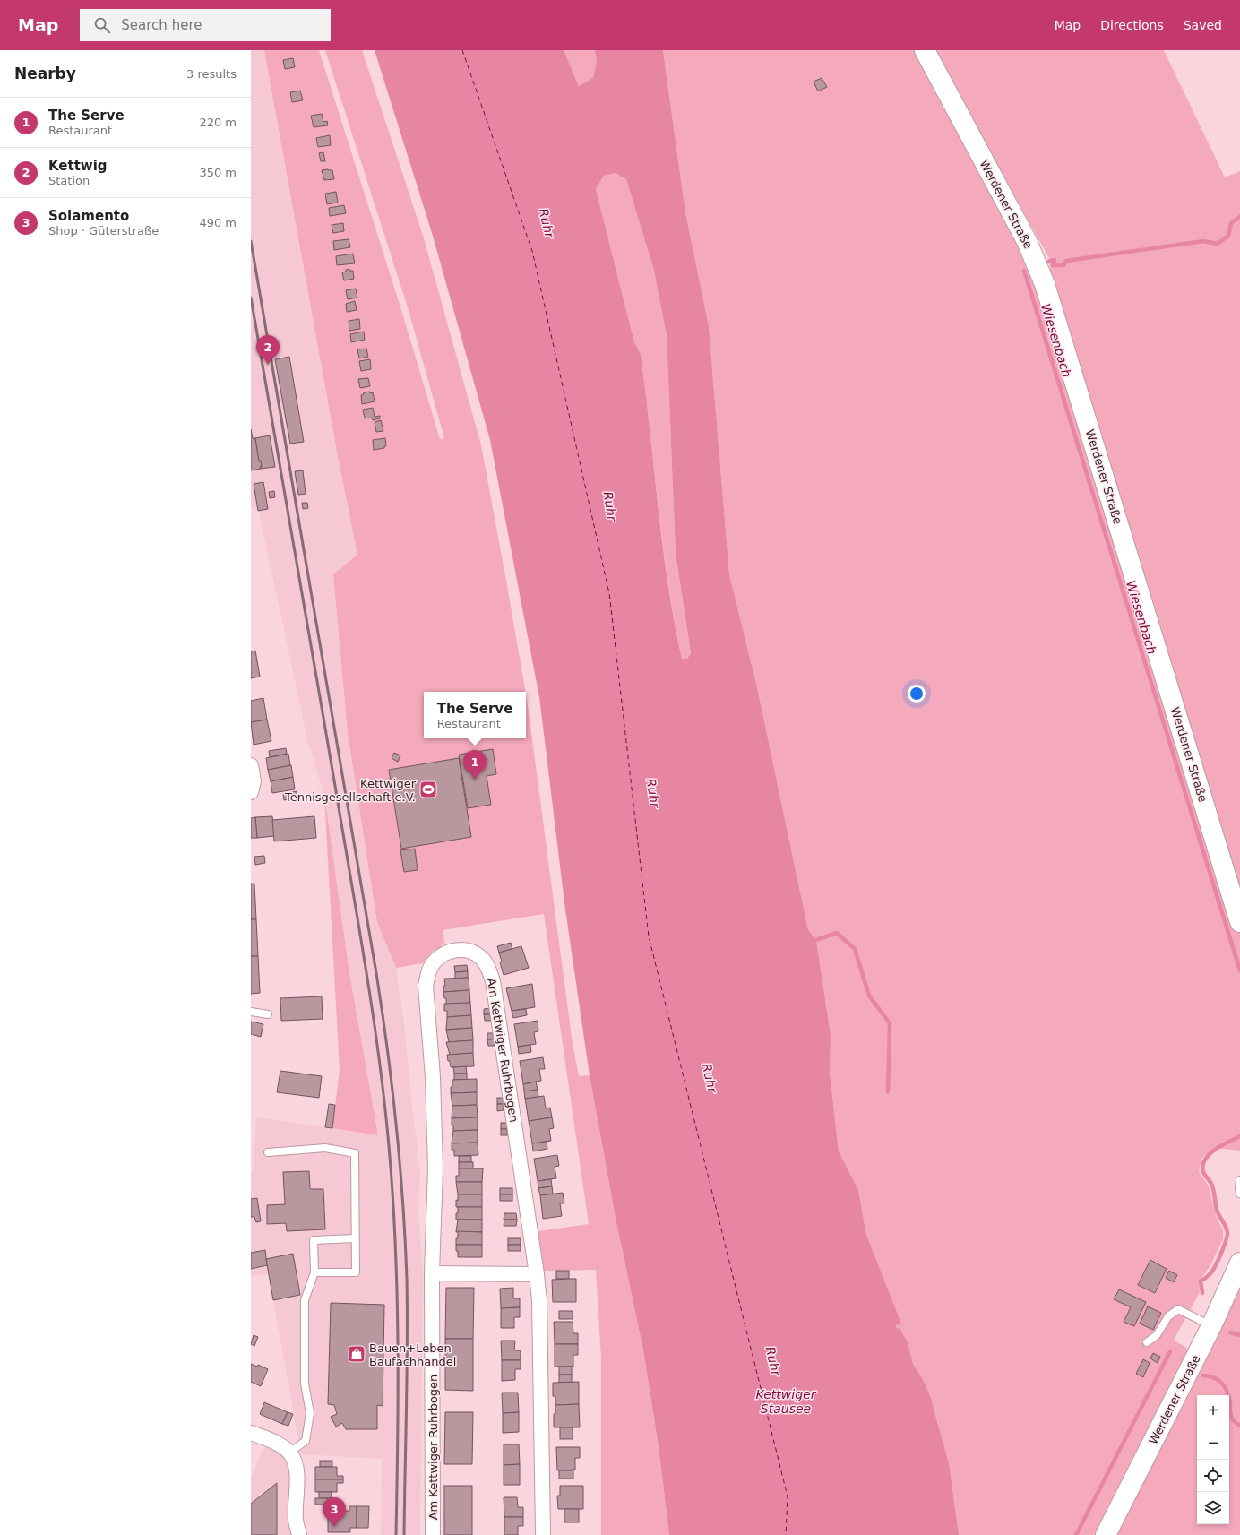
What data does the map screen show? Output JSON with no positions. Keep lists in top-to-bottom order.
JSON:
{
  "streets": {
    "main road": ["Werdener Straße"],
    "street": ["Am Kettwiger Ruhrbogen"]
  },
  "water": ["Ruhr", "Wiesenbach", "Kettwiger Stausee"],
  "places": {
    "sports": ["Kettwiger Tennisgesellschaft e.V."],
    "shop": ["Bauen+Leben Baufachhandel"]
  },
  "page": {
    "header": "Map",
    "search": "Search here",
    "nav": ["Map", "Directions", "Saved"],
    "heading": ["Nearby", "3 results"],
    "list": [
      {
        "mark": "1",
        "name": "The Serve",
        "note": "Restaurant",
        "value": "220 m"
      },
      {
        "mark": "2",
        "name": "Kettwig",
        "note": "Station",
        "value": "350 m"
      },
      {
        "mark": "3",
        "name": "Solamento",
        "note": "Shop · Güterstraße",
        "value": "490 m"
      }
    ],
    "pins": ["2", "1", "3"],
    "popup": ["The Serve", "Restaurant"],
    "map_buttons": ["+", "−"]
  }
}
